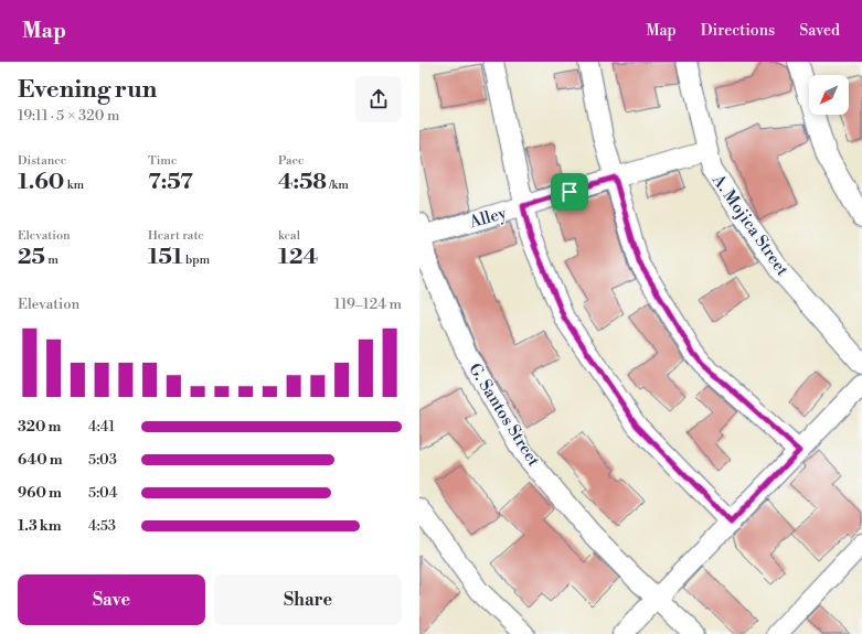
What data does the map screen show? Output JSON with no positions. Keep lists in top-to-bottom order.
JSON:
{
  "streets": {
    "street": ["Alley", "A. Mojica Street", "G. Santos Street"]
  },
  "crossings": [
    ["Alley", "A. Mojica Street"],
    ["Alley", "G. Santos Street"]
  ],
  "north": "bottom left",
  "page": {
    "header": "Map",
    "nav": ["Map", "Directions", "Saved"],
    "heading": ["Evening run", "19:11 · 5 × 320 m"],
    "stats": [
      ["Distance", "1.60 km"],
      ["Time", "7:57"],
      ["Pace", "4:58 /km"],
      ["Elevation", "25 m"],
      ["Heart rate", "151 bpm"],
      ["kcal", "124"]
    ],
    "chart": ["Elevation", "119–124 m"],
    "list": [
      {
        "name": "320 m",
        "note": "4:41"
      },
      {
        "name": "640 m",
        "note": "5:03"
      },
      {
        "name": "960 m",
        "note": "5:04"
      },
      {
        "name": "1.3 km",
        "note": "4:53"
      }
    ],
    "buttons": ["Save", "Share"]
  }
}
